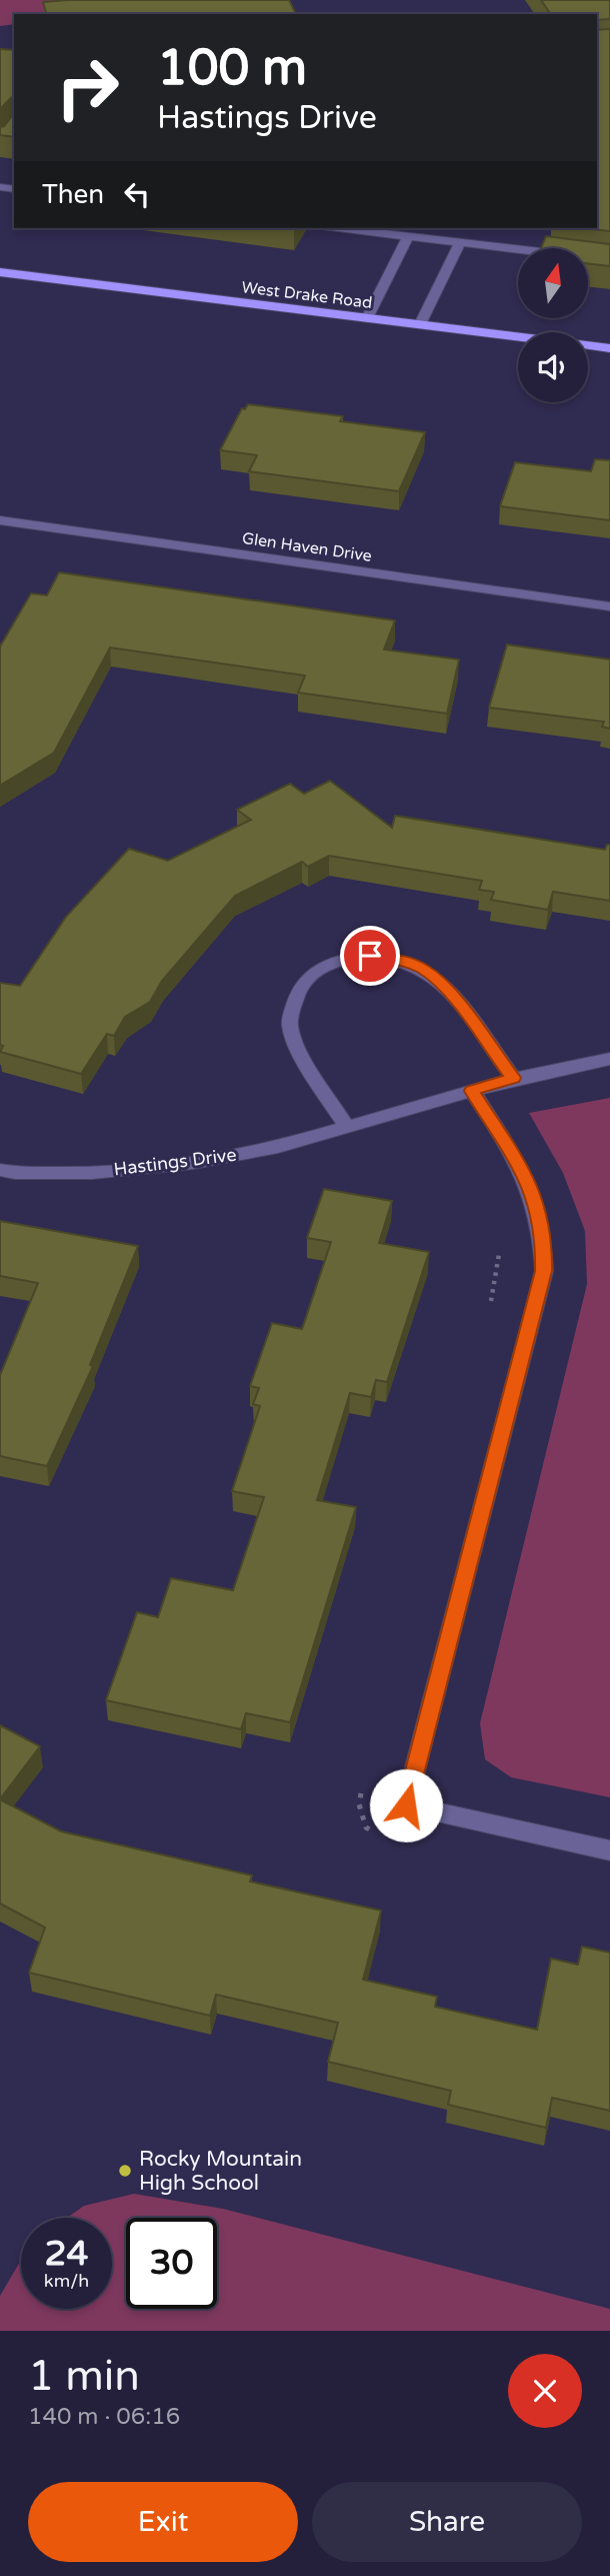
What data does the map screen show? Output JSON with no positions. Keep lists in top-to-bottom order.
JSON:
{
  "streets": {
    "main road": ["West Drake Road"],
    "street": ["Glen Haven Drive", "Hastings Drive"]
  },
  "places": ["Rocky Mountain High School"],
  "north": "top",
  "page": {
    "turn": ["100 m", "Hastings Drive"],
    "then": "Then",
    "speed": "24 km/h",
    "limit": "30",
    "heading": ["1 min", "140 m · 06:16"],
    "buttons": ["Exit", "Share"]
  }
}
